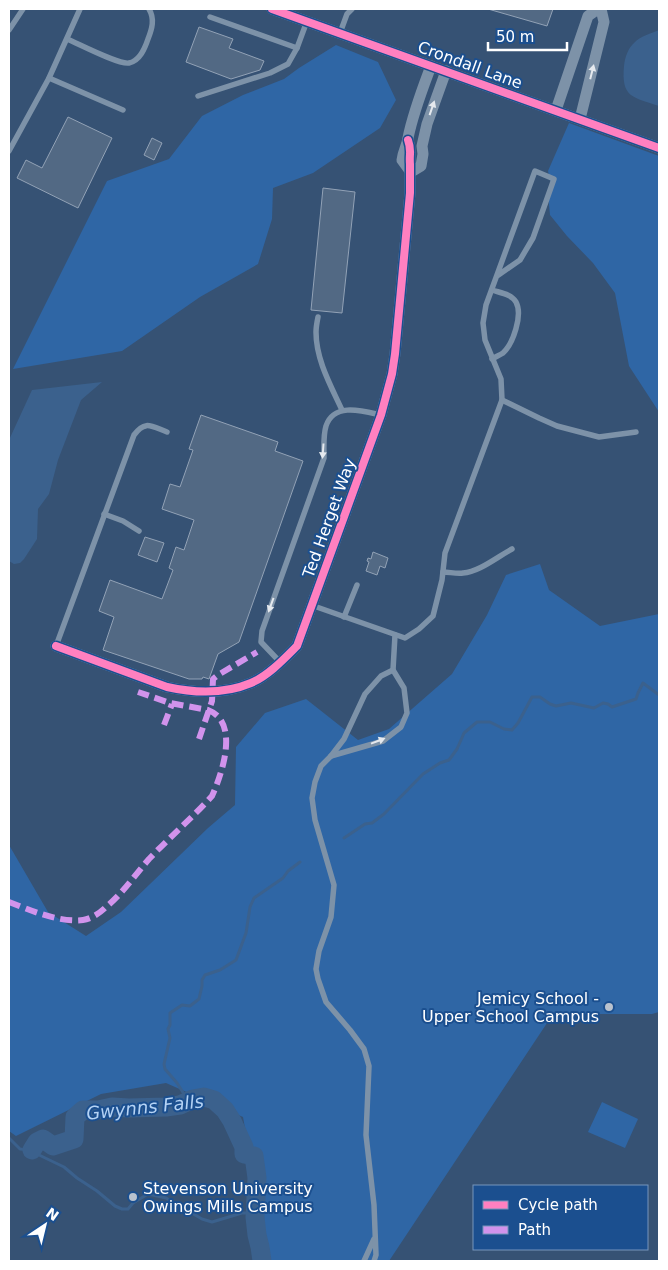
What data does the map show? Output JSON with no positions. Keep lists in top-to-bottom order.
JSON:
{
  "streets": {
    "street": ["Crondall Lane", "Ted Herget Way"]
  },
  "crossings": [
    ["Crondall Lane", "Ted Herget Way"]
  ],
  "water": ["Gwynns Falls"],
  "places": ["Jemicy School - Upper School Campus", "Stevenson University Owings Mills Campus"],
  "legend": ["Cycle path", "Path"],
  "scale_bar": "50 m",
  "north": "top right"
}
